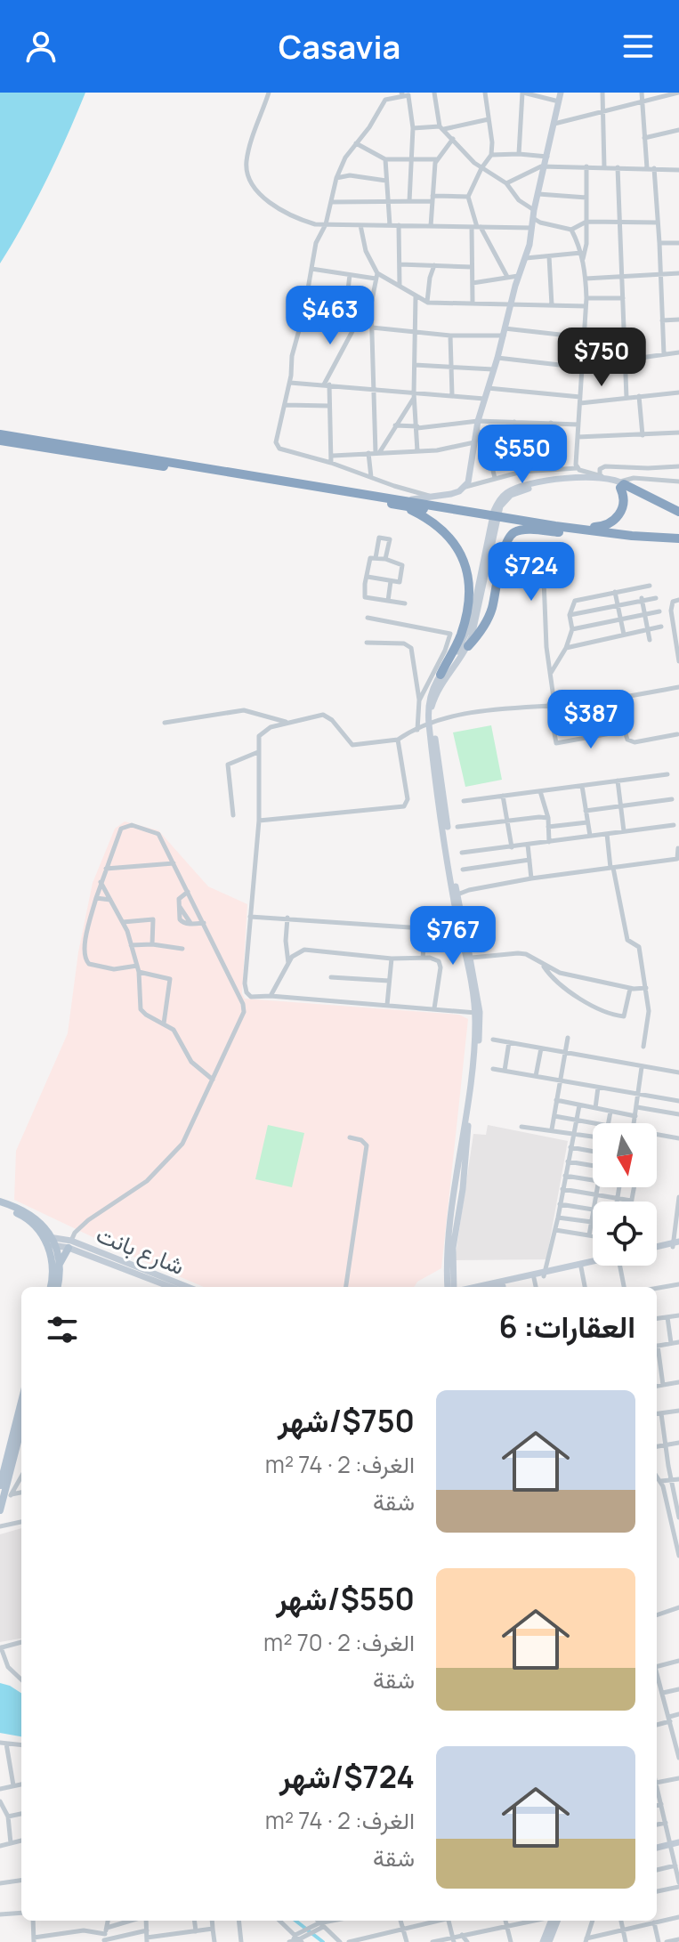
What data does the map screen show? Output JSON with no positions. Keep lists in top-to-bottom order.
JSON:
{
  "streets": {
    "main road": ["شارع بانت"]
  },
  "north": "bottom",
  "page": {
    "header": "Casavia",
    "price": [
      "$463",
      "$750",
      "$550",
      "$724",
      "$387",
      "$767"
    ],
    "heading": "العقارات: 6",
    "list": [
      {
        "name": "$750/شهر",
        "note": "الغرف: 2 · 74 m² · شقة"
      },
      {
        "name": "$550/شهر",
        "note": "الغرف: 2 · 70 m² · شقة"
      },
      {
        "name": "$724/شهر",
        "note": "الغرف: 2 · 74 m² · شقة"
      }
    ]
  }
}
